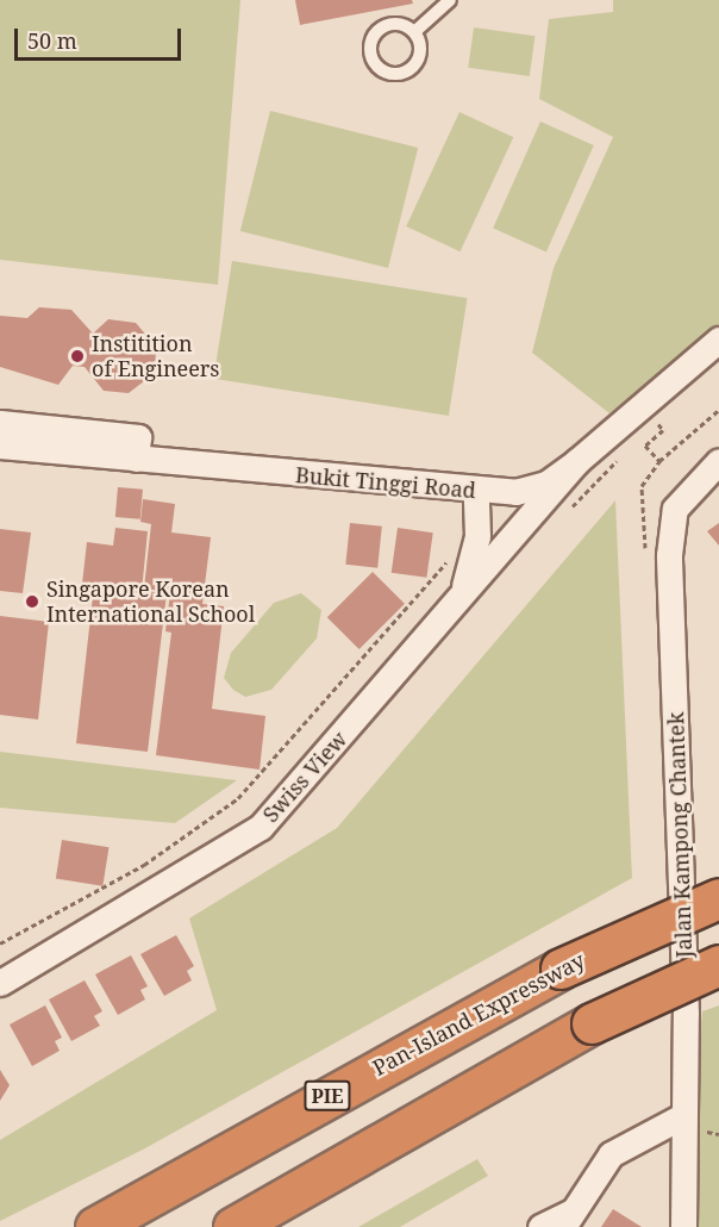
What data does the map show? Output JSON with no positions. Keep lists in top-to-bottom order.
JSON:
{
  "streets": {
    "highway": ["Pan-Island Expressway", "PIE"],
    "street": ["Bukit Tinggi Road", "Swiss View", "Jalan Kampong Chantek"]
  },
  "crossings": [
    ["Bukit Tinggi Road", "Swiss View"]
  ],
  "places": ["Institition of Engineers", "Singapore Korean International School"],
  "scale_bar": "50 m"
}
